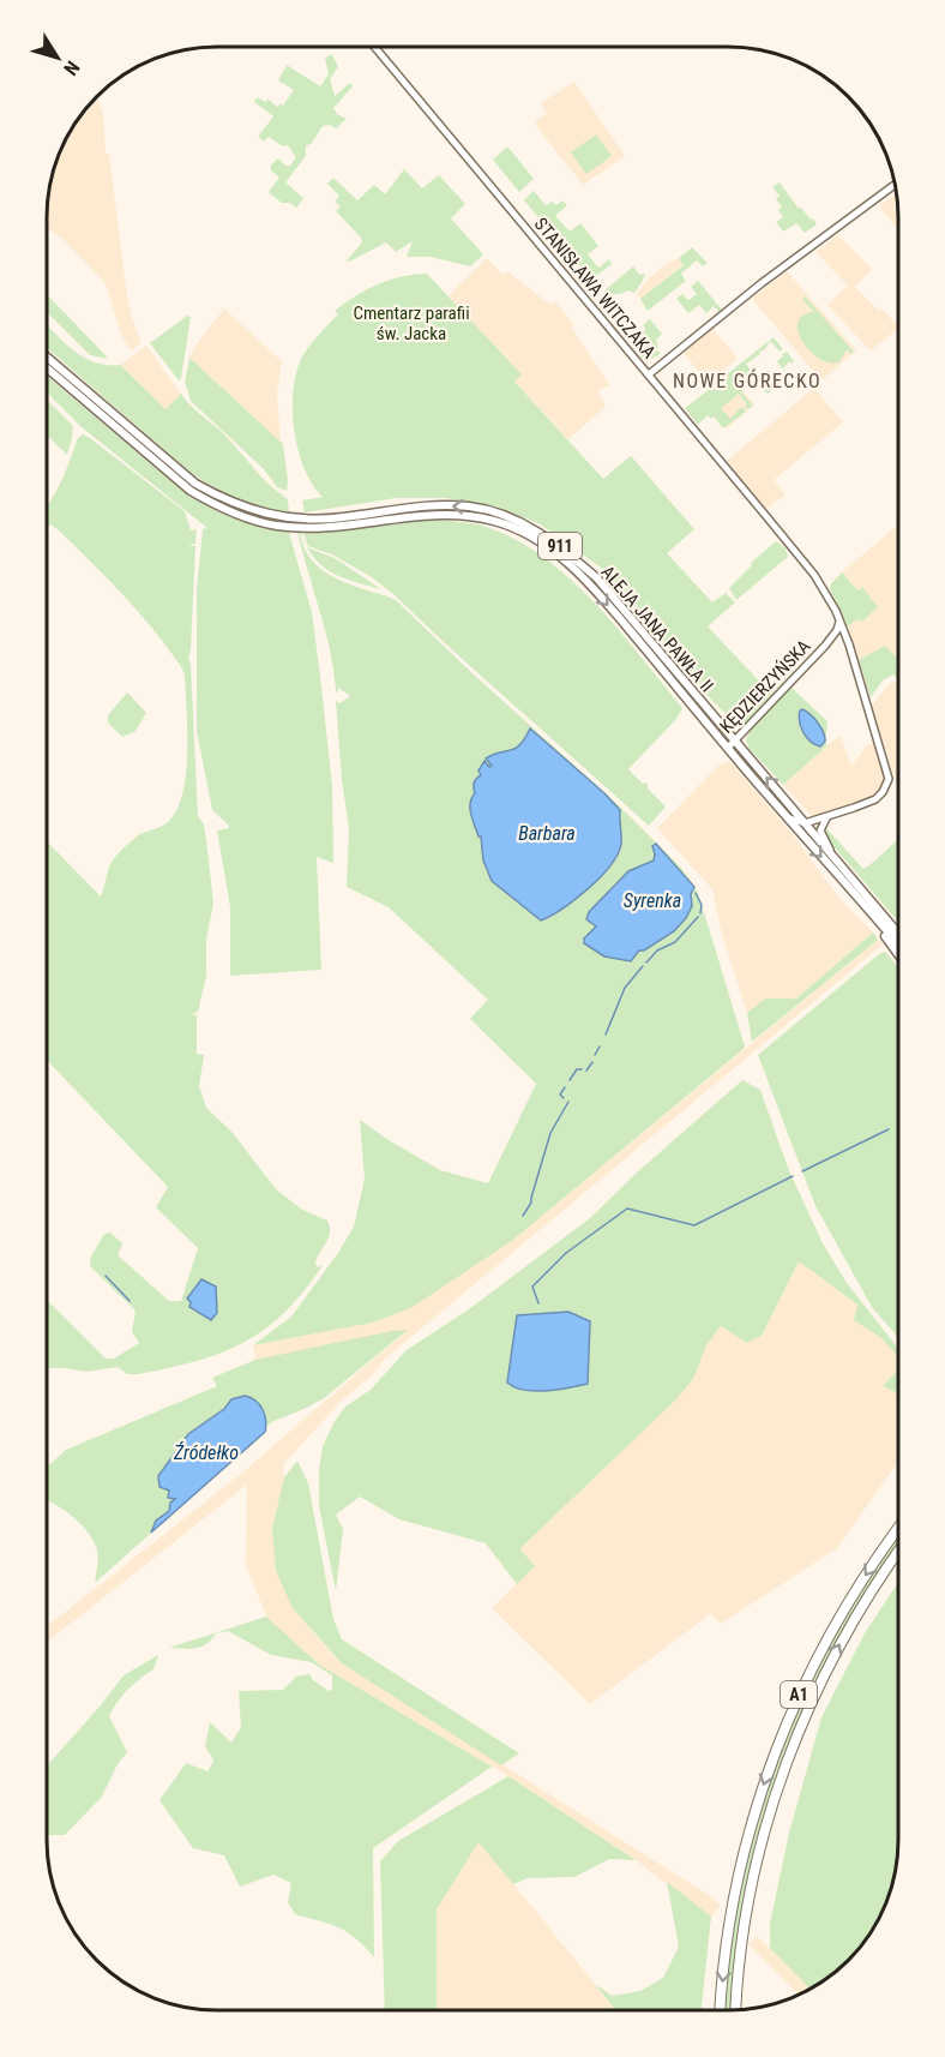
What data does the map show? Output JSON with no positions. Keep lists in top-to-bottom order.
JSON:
{
  "streets": {
    "highway": ["A1"],
    "main road": ["911", "ALEJA JANA PAWŁA II"],
    "street": ["STANISŁAWA WITCZAKA", "KĘDZIERZYŃSKA"]
  },
  "crossings": [
    ["STANISŁAWA WITCZAKA", "911"],
    ["STANISŁAWA WITCZAKA", "ALEJA JANA PAWŁA II"],
    ["STANISŁAWA WITCZAKA", "KĘDZIERZYŃSKA"],
    ["911", "ALEJA JANA PAWŁA II"],
    ["ALEJA JANA PAWŁA II", "KĘDZIERZYŃSKA"]
  ],
  "districts": ["NOWE GÓRECKO"],
  "water": ["Barbara", "Syrenka", "Źródełko"],
  "parks": ["Cmentarz parafii św. Jacka"],
  "north": "bottom right"
}
